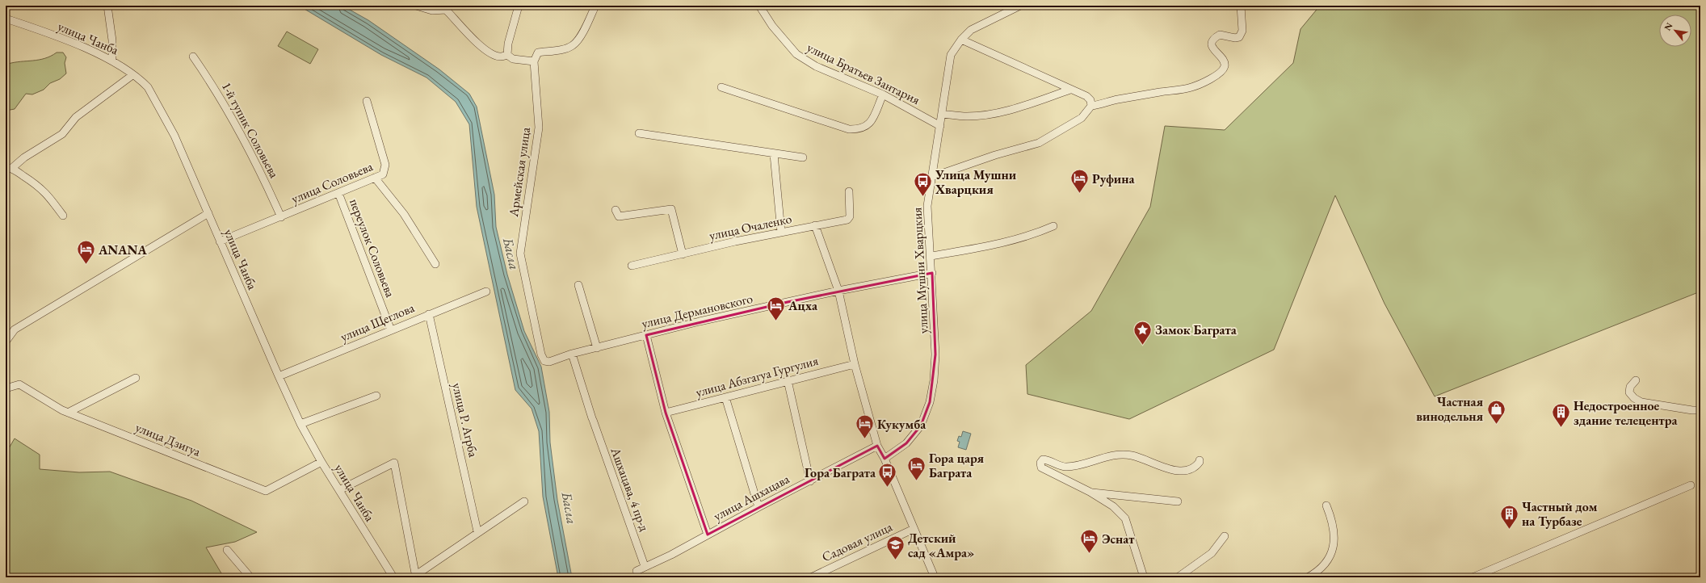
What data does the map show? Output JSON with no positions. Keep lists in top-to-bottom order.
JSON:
{
  "streets": {
    "street": [
      "улица Чанба",
      "улица Братьев Зантария",
      "1-й тупик Соловьева",
      "Армейская улица",
      "улица Соловьева",
      "улица Очаленко",
      "переулок Соловьева",
      "улица Мушни Хварцкия",
      "улица Дермановского",
      "улица Щеглова",
      "улица Абзгагуа Гургулия",
      "улица Р. Агрба",
      "улица Дзигуа",
      "Ашхацава, 4 пр-д",
      "улица Ашхацава",
      "Садовая улица"
    ]
  },
  "crossings": [
    ["улица Чанба", "улица Соловьева"],
    ["улица Чанба", "улица Щеглова"],
    ["улица Чанба", "улица Дзигуа"],
    ["улица Братьев Зантария", "улица Мушни Хварцкия"],
    ["1-й тупик Соловьева", "улица Соловьева"],
    ["Армейская улица", "улица Дермановского"],
    ["улица Соловьева", "переулок Соловьева"],
    ["переулок Соловьева", "улица Щеглова"],
    ["улица Мушни Хварцкия", "улица Дермановского"],
    ["улица Дермановского", "Ашхацава, 4 пр-д"],
    ["улица Щеглова", "улица Р. Агрба"],
    ["Ашхацава, 4 пр-д", "улица Ашхацава"]
  ],
  "water": ["Басла"],
  "places": {
    "hotel": [
      "Руфина",
      "ANANA",
      "Ацха",
      "Кукумба",
      "Гора царя Баграта",
      "Эснат"
    ],
    "bus stop": ["Улица Мушни Хварцкия", "Гора Баграта"],
    "place": ["Замок Баграта"],
    "shop": ["Частная винодельня"],
    "building": ["Недостроенное здание телецентра", "Частный дом на Турбазе"],
    "school or university": ["Детский сад «Амра»"]
  },
  "north": "top left"
}
